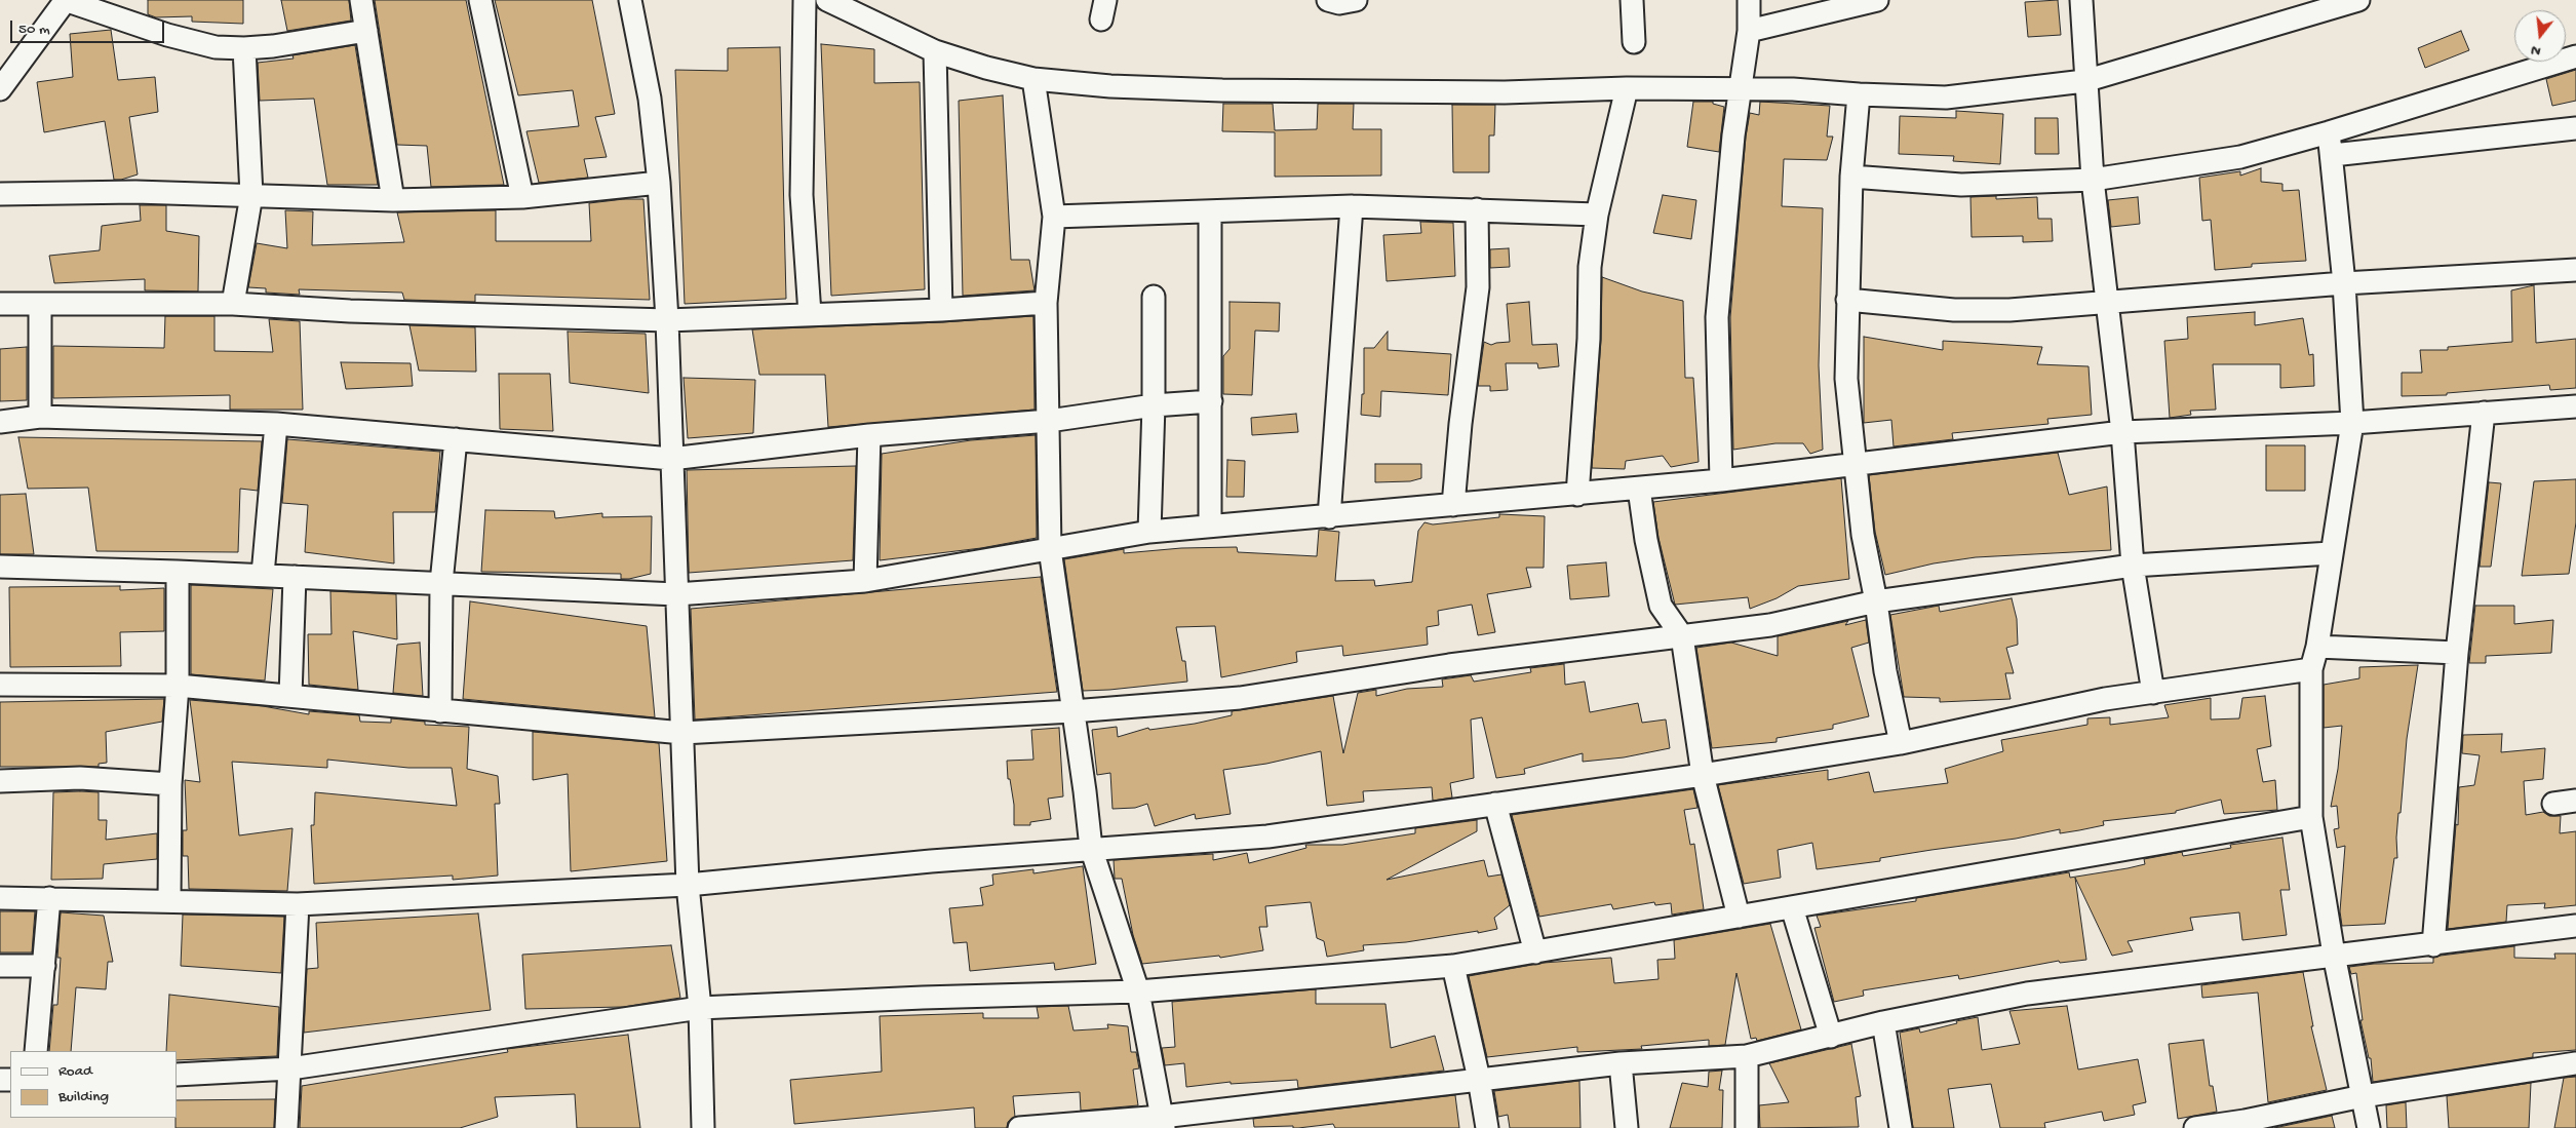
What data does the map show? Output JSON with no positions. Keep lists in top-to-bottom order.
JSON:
{
  "legend": ["Road", "Building"],
  "scale_bar": "50 m",
  "north": "bottom"
}
